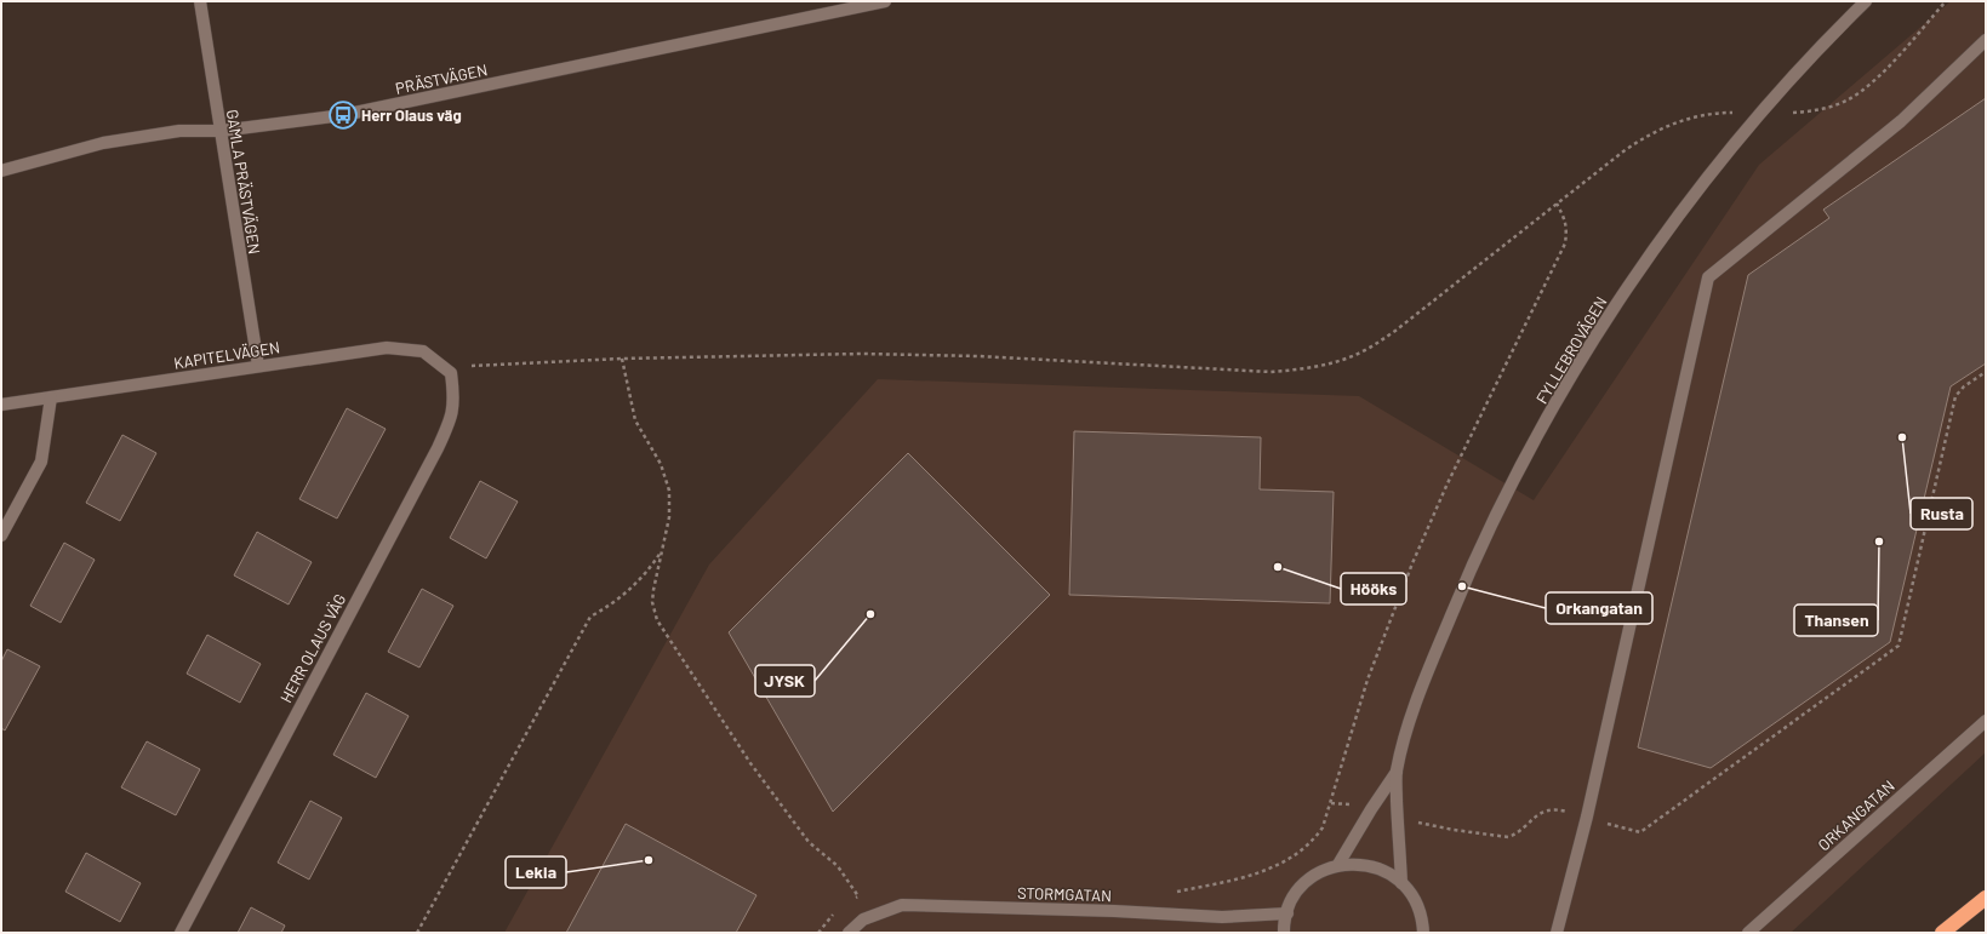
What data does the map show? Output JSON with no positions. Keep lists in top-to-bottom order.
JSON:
{
  "streets": {
    "street": [
      "PRÄSTVÄGEN",
      "GAMLA PRÄSTVÄGEN",
      "FYLLEBROVÄGEN",
      "KAPITELVÄGEN",
      "HERR OLAUS VÄG",
      "ORKANGATAN",
      "STORMGATAN"
    ]
  },
  "crossings": [
    ["PRÄSTVÄGEN", "GAMLA PRÄSTVÄGEN"],
    ["GAMLA PRÄSTVÄGEN", "KAPITELVÄGEN"],
    ["KAPITELVÄGEN", "HERR OLAUS VÄG"]
  ],
  "places": {
    "bus stop": ["Herr Olaus väg"],
    "other": [
      "Rusta",
      "Thansen",
      "Hööks",
      "Orkangatan",
      "JYSK",
      "Lekia"
    ]
  }
}
